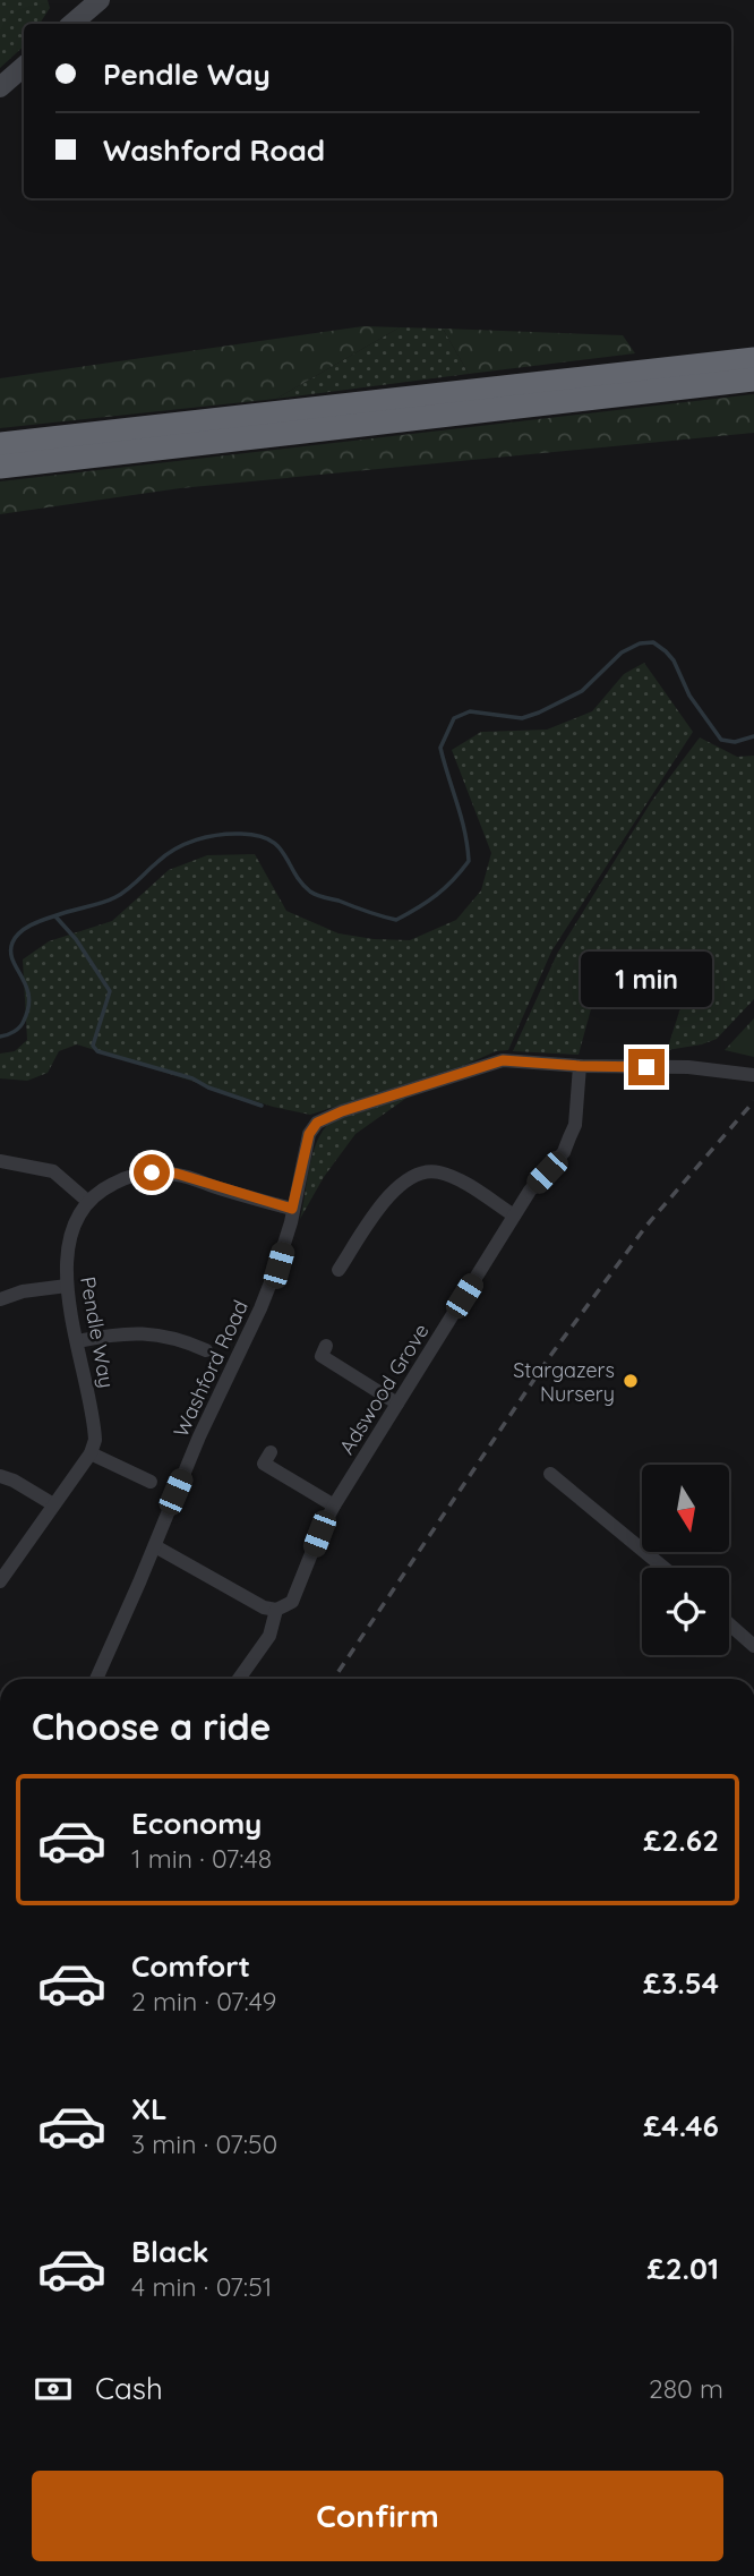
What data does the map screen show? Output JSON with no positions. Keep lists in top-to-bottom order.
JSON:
{
  "streets": {
    "street": ["Pendle Way", "Washford Road", "Adswood Grove"]
  },
  "crossings": [
    ["Washford Road", "Adswood Grove"]
  ],
  "places": ["Stargazers Nursery"],
  "north": "bottom",
  "page": {
    "banner": ["Pendle Way", "Washford Road"],
    "bubble": "1 min",
    "heading": "Choose a ride",
    "list": [
      {
        "name": "Economy",
        "note": "1 min · 07:48",
        "value": "£2.62"
      },
      {
        "name": "Comfort",
        "note": "2 min · 07:49",
        "value": "£3.54"
      },
      {
        "name": "XL",
        "note": "3 min · 07:50",
        "value": "£4.46"
      },
      {
        "name": "Black",
        "note": "4 min · 07:51",
        "value": "£2.01"
      }
    ],
    "pay": ["Cash", "280 m"],
    "buttons": "Confirm"
  }
}
